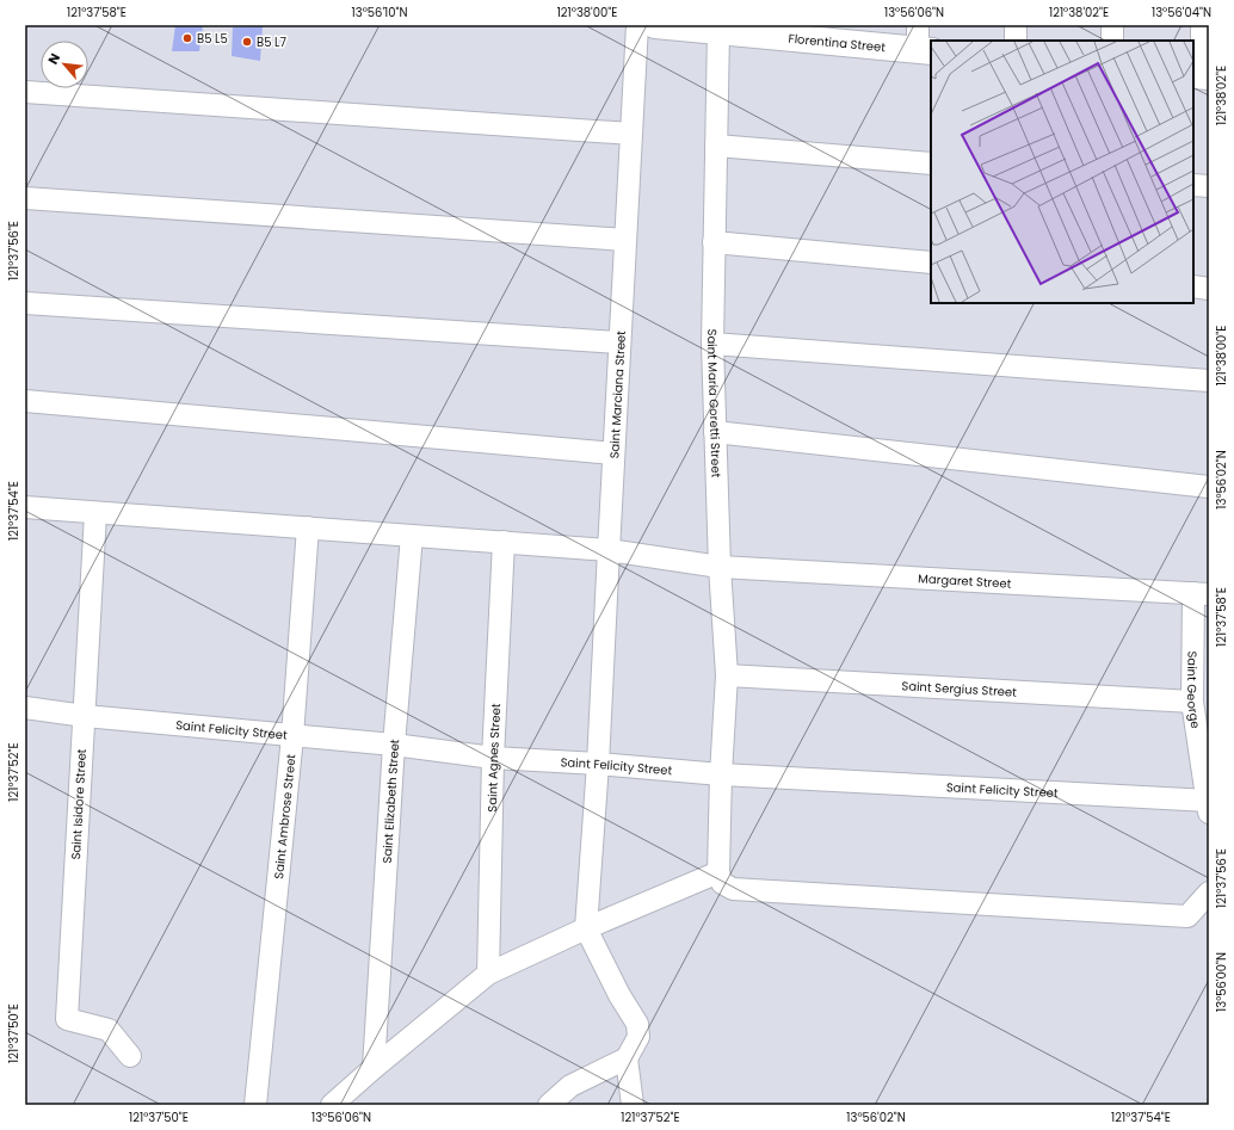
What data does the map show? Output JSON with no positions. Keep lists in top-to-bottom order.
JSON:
{
  "streets": {
    "street": [
      "Florentina Street",
      "Saint Marciana Street",
      "Saint Maria Goretti Street",
      "Margaret Street",
      "Saint Sergius Street",
      "Saint George",
      "Saint Felicity Street",
      "Saint Agnes Street",
      "Saint Elizabeth Street",
      "Saint Isidore Street",
      "Saint Ambrose Street"
    ]
  },
  "crossings": [
    ["Florentina Street", "Saint Maria Goretti Street"],
    ["Saint Marciana Street", "Margaret Street"],
    ["Saint Marciana Street", "Saint Felicity Street"],
    ["Saint Maria Goretti Street", "Margaret Street"],
    ["Saint Maria Goretti Street", "Saint Sergius Street"],
    ["Saint Maria Goretti Street", "Saint Felicity Street"],
    ["Margaret Street", "Saint George"],
    ["Margaret Street", "Saint Agnes Street"],
    ["Margaret Street", "Saint Elizabeth Street"],
    ["Margaret Street", "Saint Isidore Street"],
    ["Margaret Street", "Saint Ambrose Street"],
    ["Saint Sergius Street", "Saint George"],
    ["Saint George", "Saint Felicity Street"],
    ["Saint Felicity Street", "Saint Agnes Street"],
    ["Saint Felicity Street", "Saint Elizabeth Street"],
    ["Saint Felicity Street", "Saint Isidore Street"],
    ["Saint Felicity Street", "Saint Ambrose Street"]
  ],
  "places": ["B5 L5", "B5 L7"],
  "north": "top left",
  "coordinates": [
    "121°37'58\"E",
    "13°56'10\"N",
    "121°38'00\"E",
    "13°56'06\"N",
    "121°38'02\"E",
    "13°56'04\"N",
    "121°37'56\"E",
    "13°56'02\"N",
    "121°37'54\"E",
    "121°37'52\"E",
    "13°56'00\"N",
    "121°37'50\"E"
  ]
}
